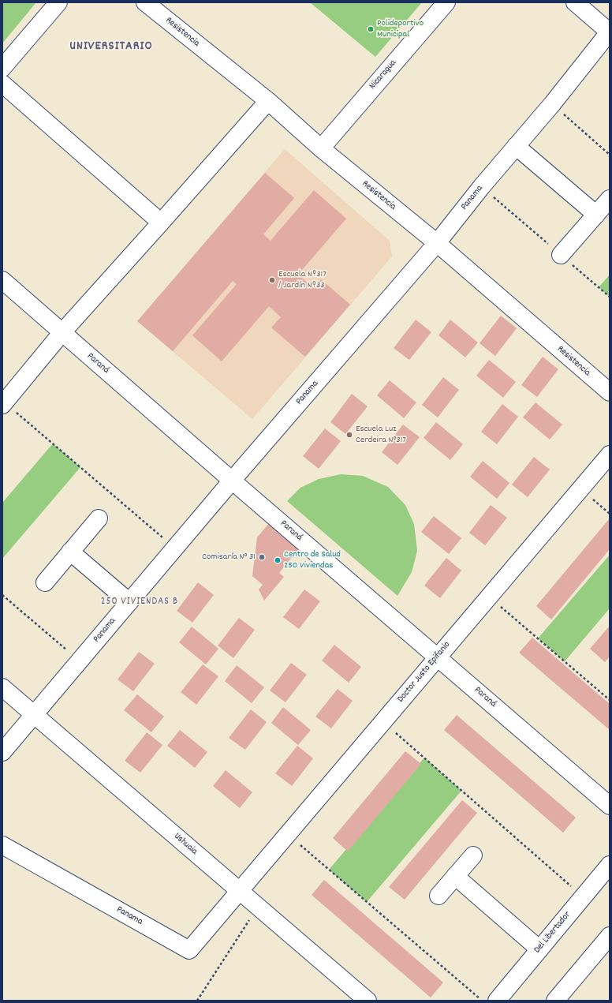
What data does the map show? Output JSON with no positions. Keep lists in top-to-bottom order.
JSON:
{
  "streets": {
    "street": [
      "Resistencia",
      "Nicaragua",
      "Panama",
      "Paraná",
      "Doctor Justo Epifanio",
      "Ushuaia",
      "Del Libertador"
    ]
  },
  "crossings": [
    ["Resistencia", "Nicaragua"],
    ["Resistencia", "Panama"],
    ["Panama", "Paraná"],
    ["Panama", "Doctor Justo Epifanio"],
    ["Panama", "Ushuaia"],
    ["Paraná", "Doctor Justo Epifanio"],
    ["Doctor Justo Epifanio", "Ushuaia"]
  ],
  "districts": ["UNIVERSITARIO", "250 VIVIENDAS B"],
  "places": [
    "Polideportivo Municipal",
    "Escuela Nº317 / Jardín Nº33",
    "Escuela Luz Cerdeira N°317",
    "Comisaría N° 31",
    "Centro de Salud 250 Viviendas"
  ]
}
